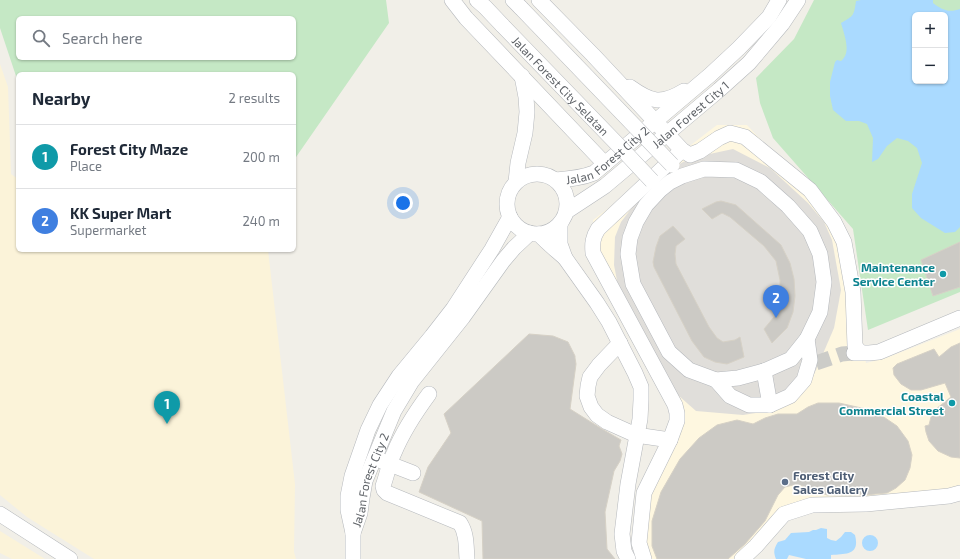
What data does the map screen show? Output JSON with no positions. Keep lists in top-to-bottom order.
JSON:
{
  "streets": {
    "street": ["Jalan Forest City Selatan", "Jalan Forest City 1", "Jalan Forest City 2"]
  },
  "crossings": [
    ["Jalan Forest City 1", "Jalan Forest City 2"]
  ],
  "places": ["Maintenance Service Center", "Coastal Commercial Street", "Forest City Sales Gallery"],
  "page": {
    "map_buttons": ["+", "−"],
    "search": "Search here",
    "heading": ["Nearby", "2 results"],
    "list": [
      {
        "mark": "1",
        "name": "Forest City Maze",
        "note": "Place",
        "value": "200 m"
      },
      {
        "mark": "2",
        "name": "KK Super Mart",
        "note": "Supermarket",
        "value": "240 m"
      }
    ],
    "pins": ["2", "1"]
  }
}
